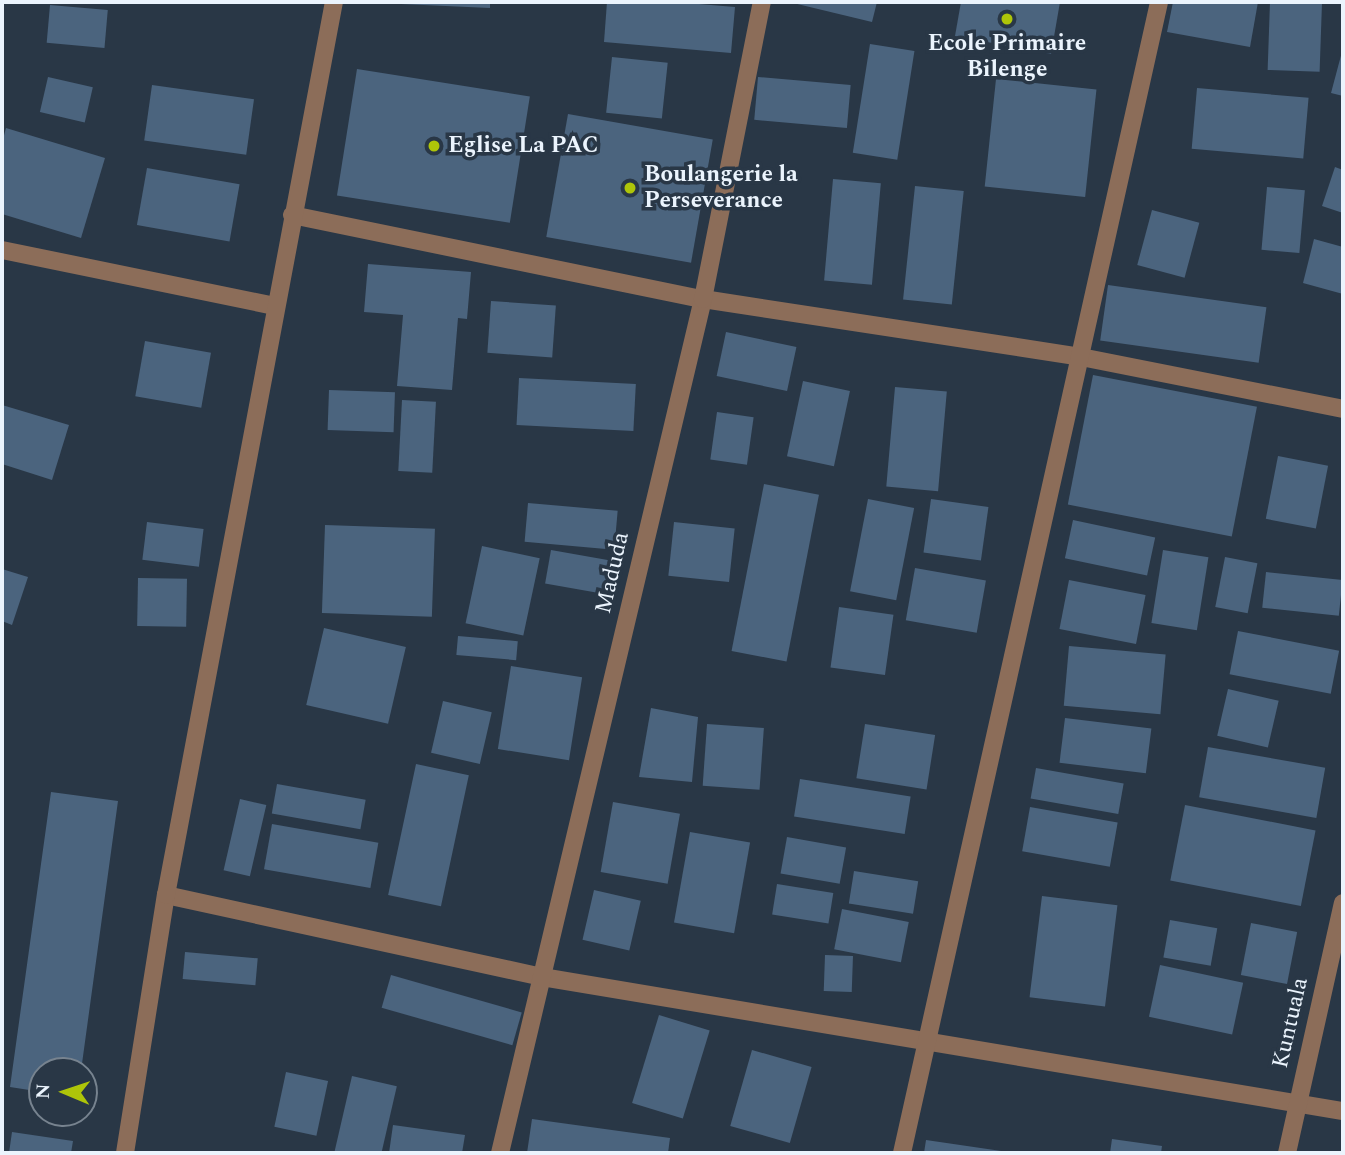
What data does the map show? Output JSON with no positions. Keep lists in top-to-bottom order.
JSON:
{
  "streets": {
    "street": ["Maduda", "Kuntuala"]
  },
  "places": ["Ecole Primaire Bilenge", "Eglise La PAC", "Boulangerie la Perseverance"],
  "north": "left"
}
